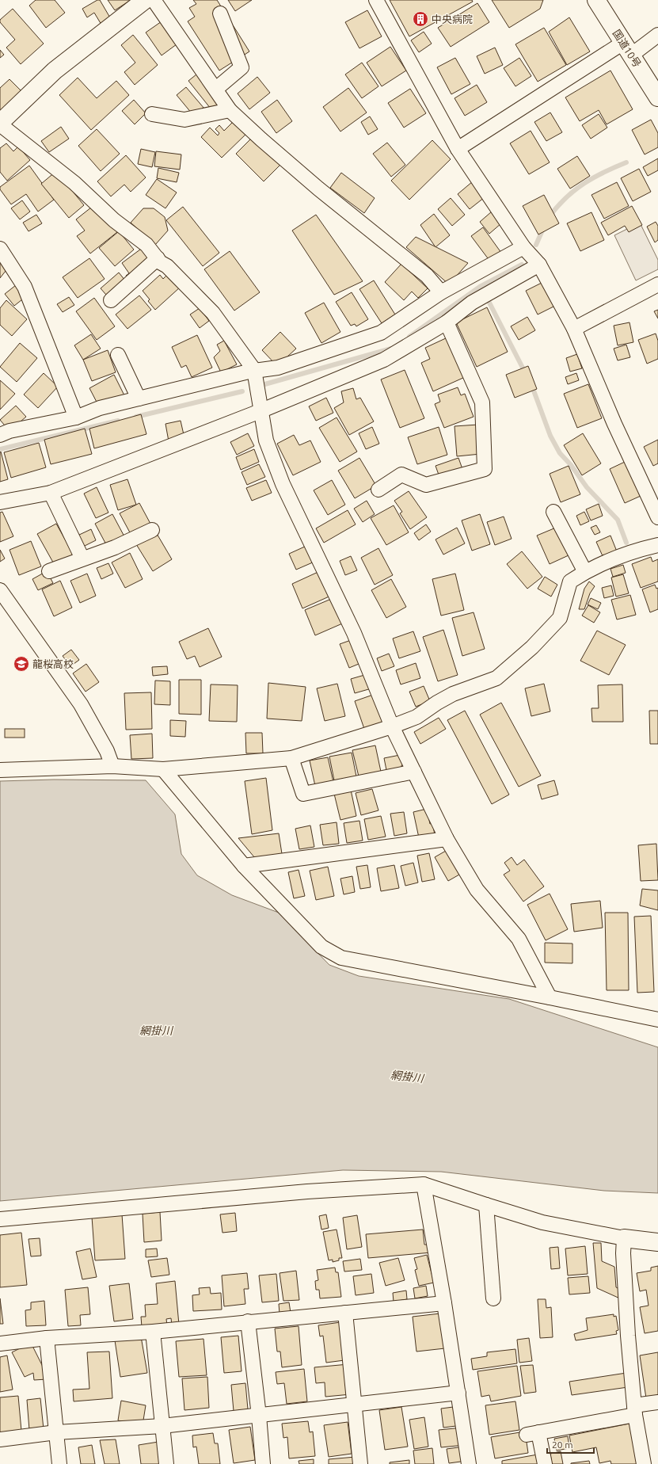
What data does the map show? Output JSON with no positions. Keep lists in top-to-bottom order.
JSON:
{
  "streets": {
    "main road": ["国道10号"]
  },
  "water": ["網掛川"],
  "places": {
    "building": ["中央病院"],
    "school or university": ["龍桜高校"]
  },
  "scale_bar": "20 m"
}
